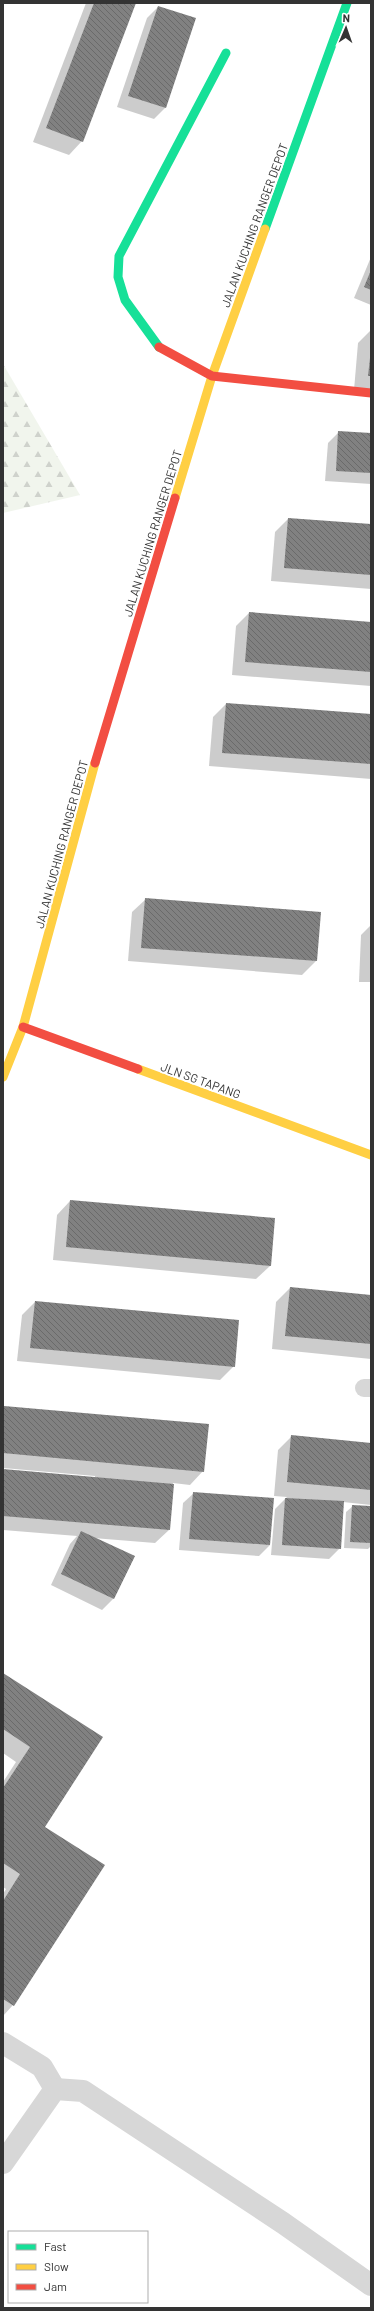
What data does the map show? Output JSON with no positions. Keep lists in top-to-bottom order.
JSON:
{
  "streets": {
    "street": ["JALAN KUCHING RANGER DEPOT", "JLN SG TAPANG"]
  },
  "crossings": [
    ["JALAN KUCHING RANGER DEPOT", "JLN SG TAPANG"]
  ],
  "legend": ["Fast", "Slow", "Jam"],
  "north": "top"
}
